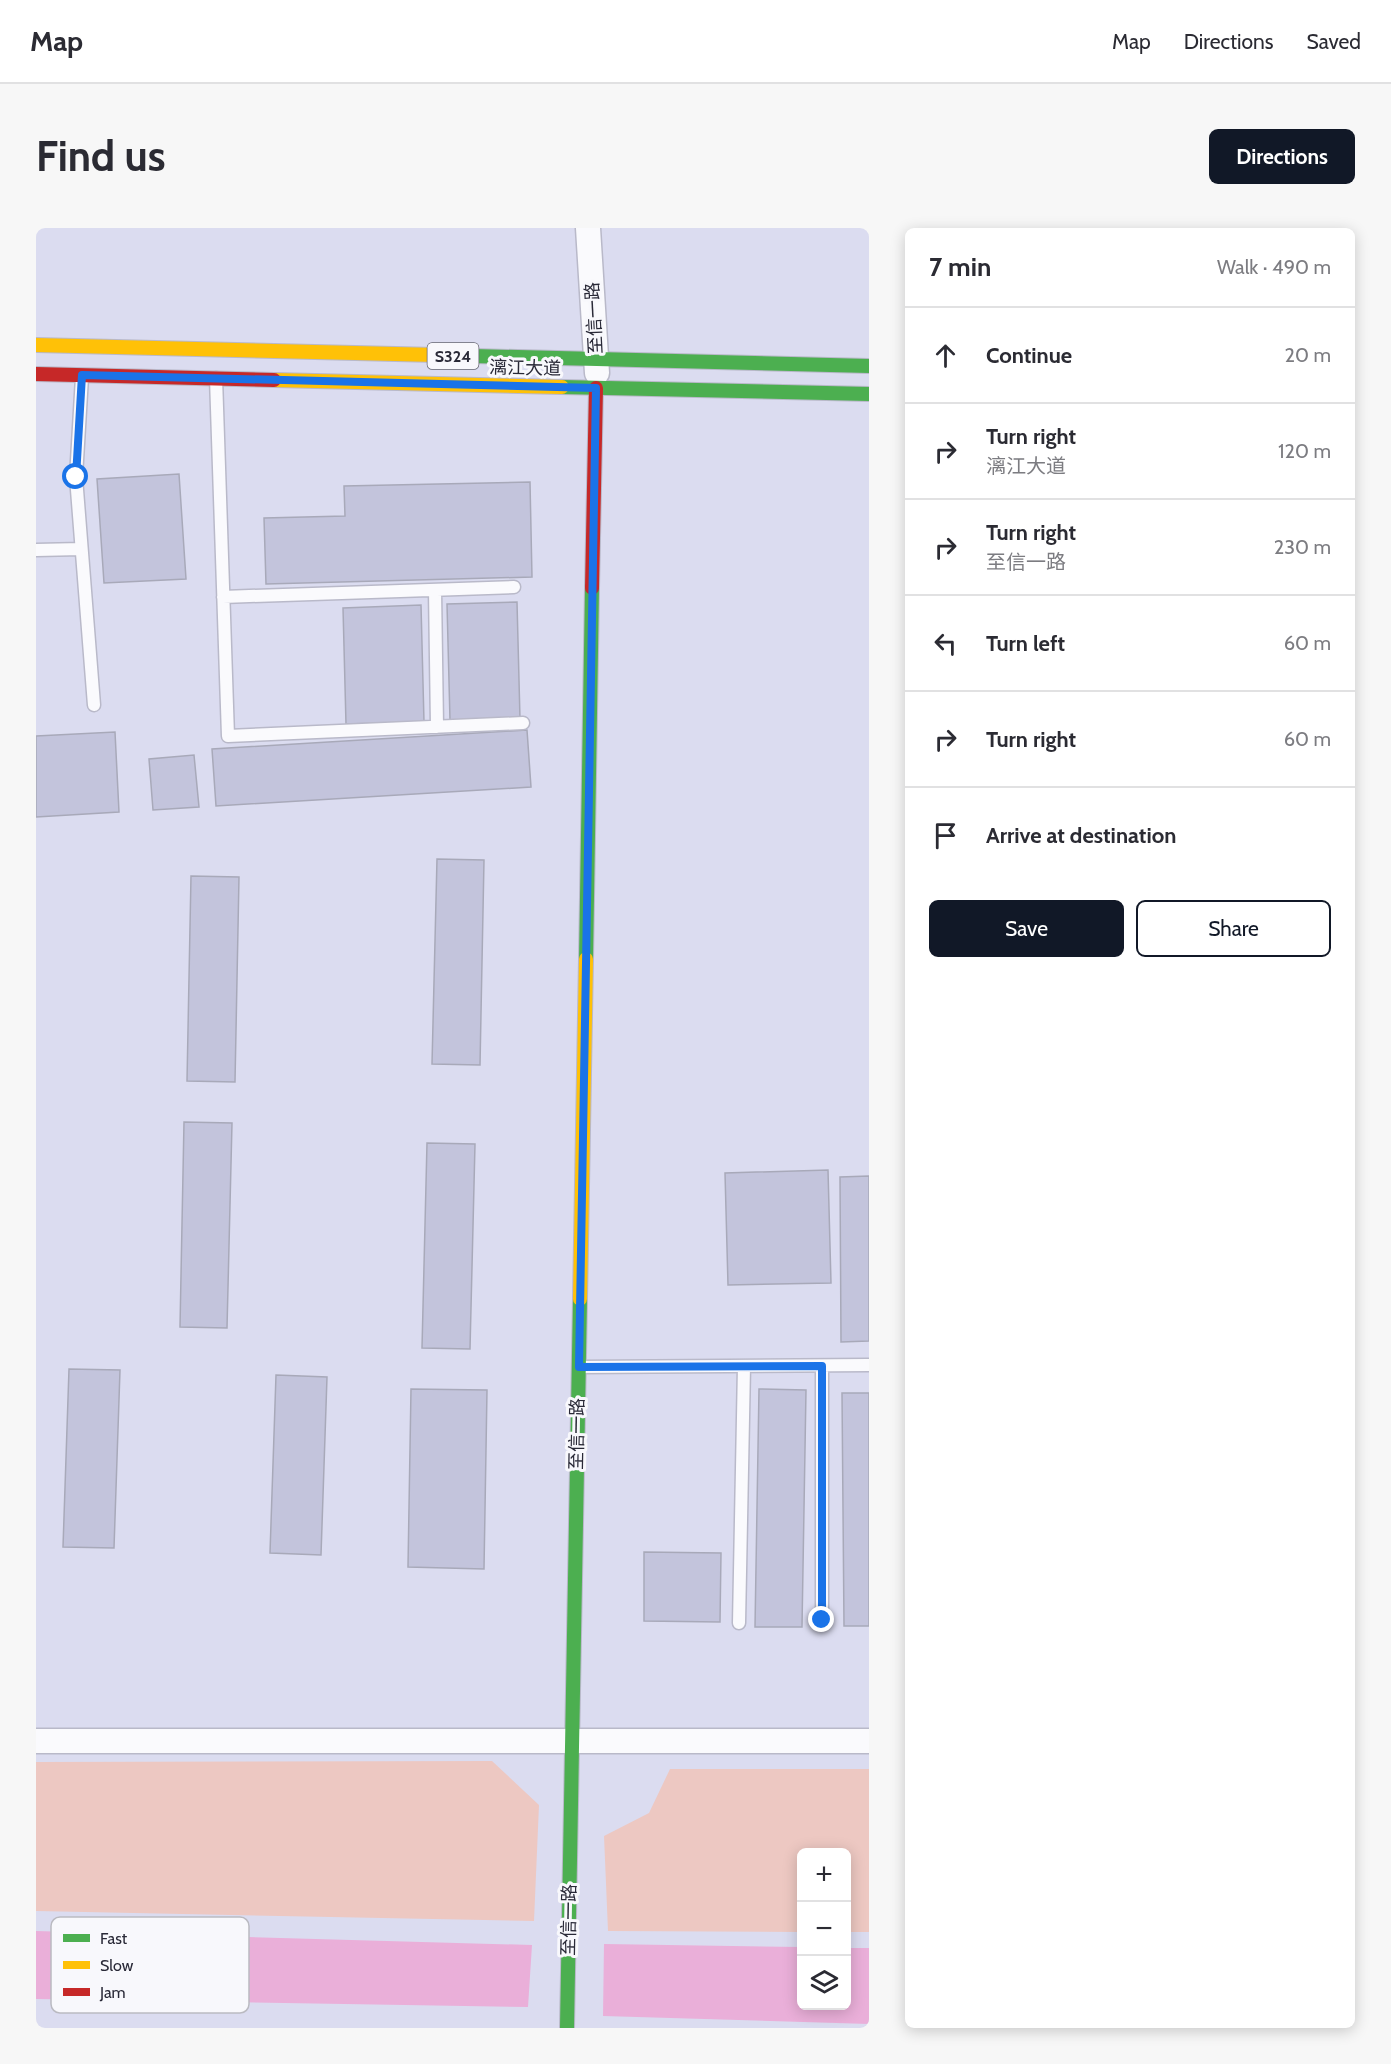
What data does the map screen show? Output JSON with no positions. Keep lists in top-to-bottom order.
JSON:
{
  "streets": {
    "main road": ["至信一路", "S324", "漓江大道"]
  },
  "crossings": [
    ["至信一路", "S324"],
    ["至信一路", "漓江大道"]
  ],
  "legend": ["Fast", "Slow", "Jam"],
  "page": {
    "header": "Map",
    "nav": ["Map", "Directions", "Saved"],
    "buttons": [
      "Directions",
      ["Save", "Share"]
    ],
    "title": "Find us",
    "heading": ["7 min", "Walk · 490 m"],
    "list": [
      ["Continue", "20 m"],
      ["Turn right", "漓江大道", "120 m"],
      ["Turn right", "至信一路", "230 m"],
      ["Turn left", "60 m"],
      ["Turn right", "60 m"],
      "Arrive at destination"
    ],
    "map_buttons": ["+", "−"]
  }
}
